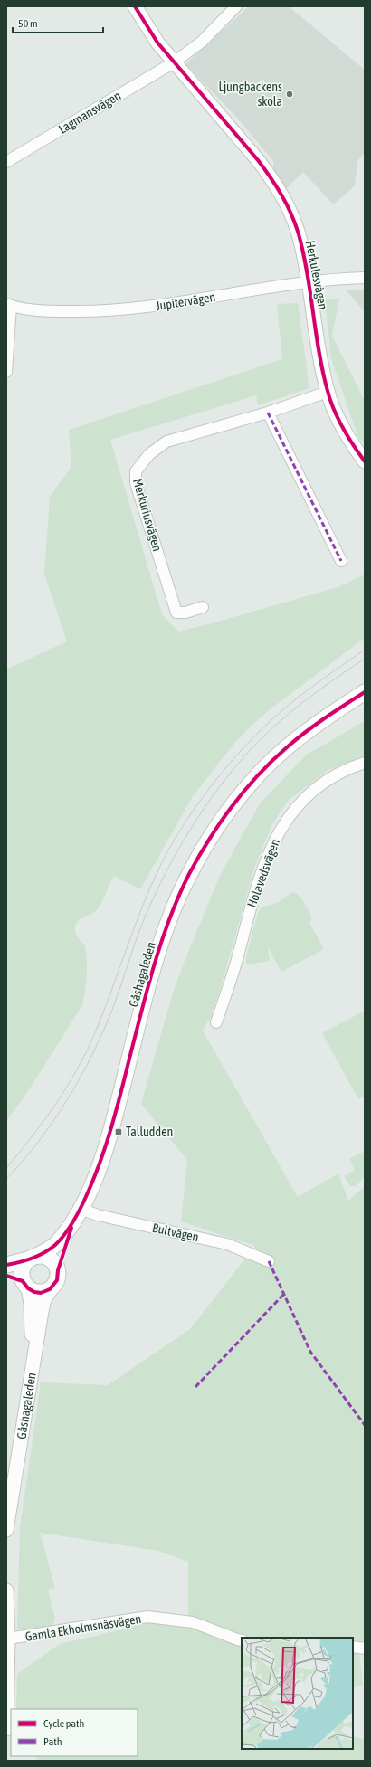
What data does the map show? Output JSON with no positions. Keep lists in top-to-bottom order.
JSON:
{
  "streets": {
    "main road": ["Gåshagaleden"],
    "street": [
      "Lagmansvägen",
      "Herkulesvägen",
      "Jupitervägen",
      "Merkuriusvägen",
      "Holavedsvägen",
      "Bultvägen",
      "Gamla Ekholmsnäsvägen"
    ]
  },
  "crossings": [
    ["Lagmansvägen", "Herkulesvägen"],
    ["Herkulesvägen", "Jupitervägen"],
    ["Herkulesvägen", "Merkuriusvägen"],
    ["Gåshagaleden", "Bultvägen"]
  ],
  "places": {
    "other": ["Ljungbackens skola"],
    "transit": ["Talludden"]
  },
  "legend": ["Cycle path", "Path"],
  "scale_bar": "50 m"
}
